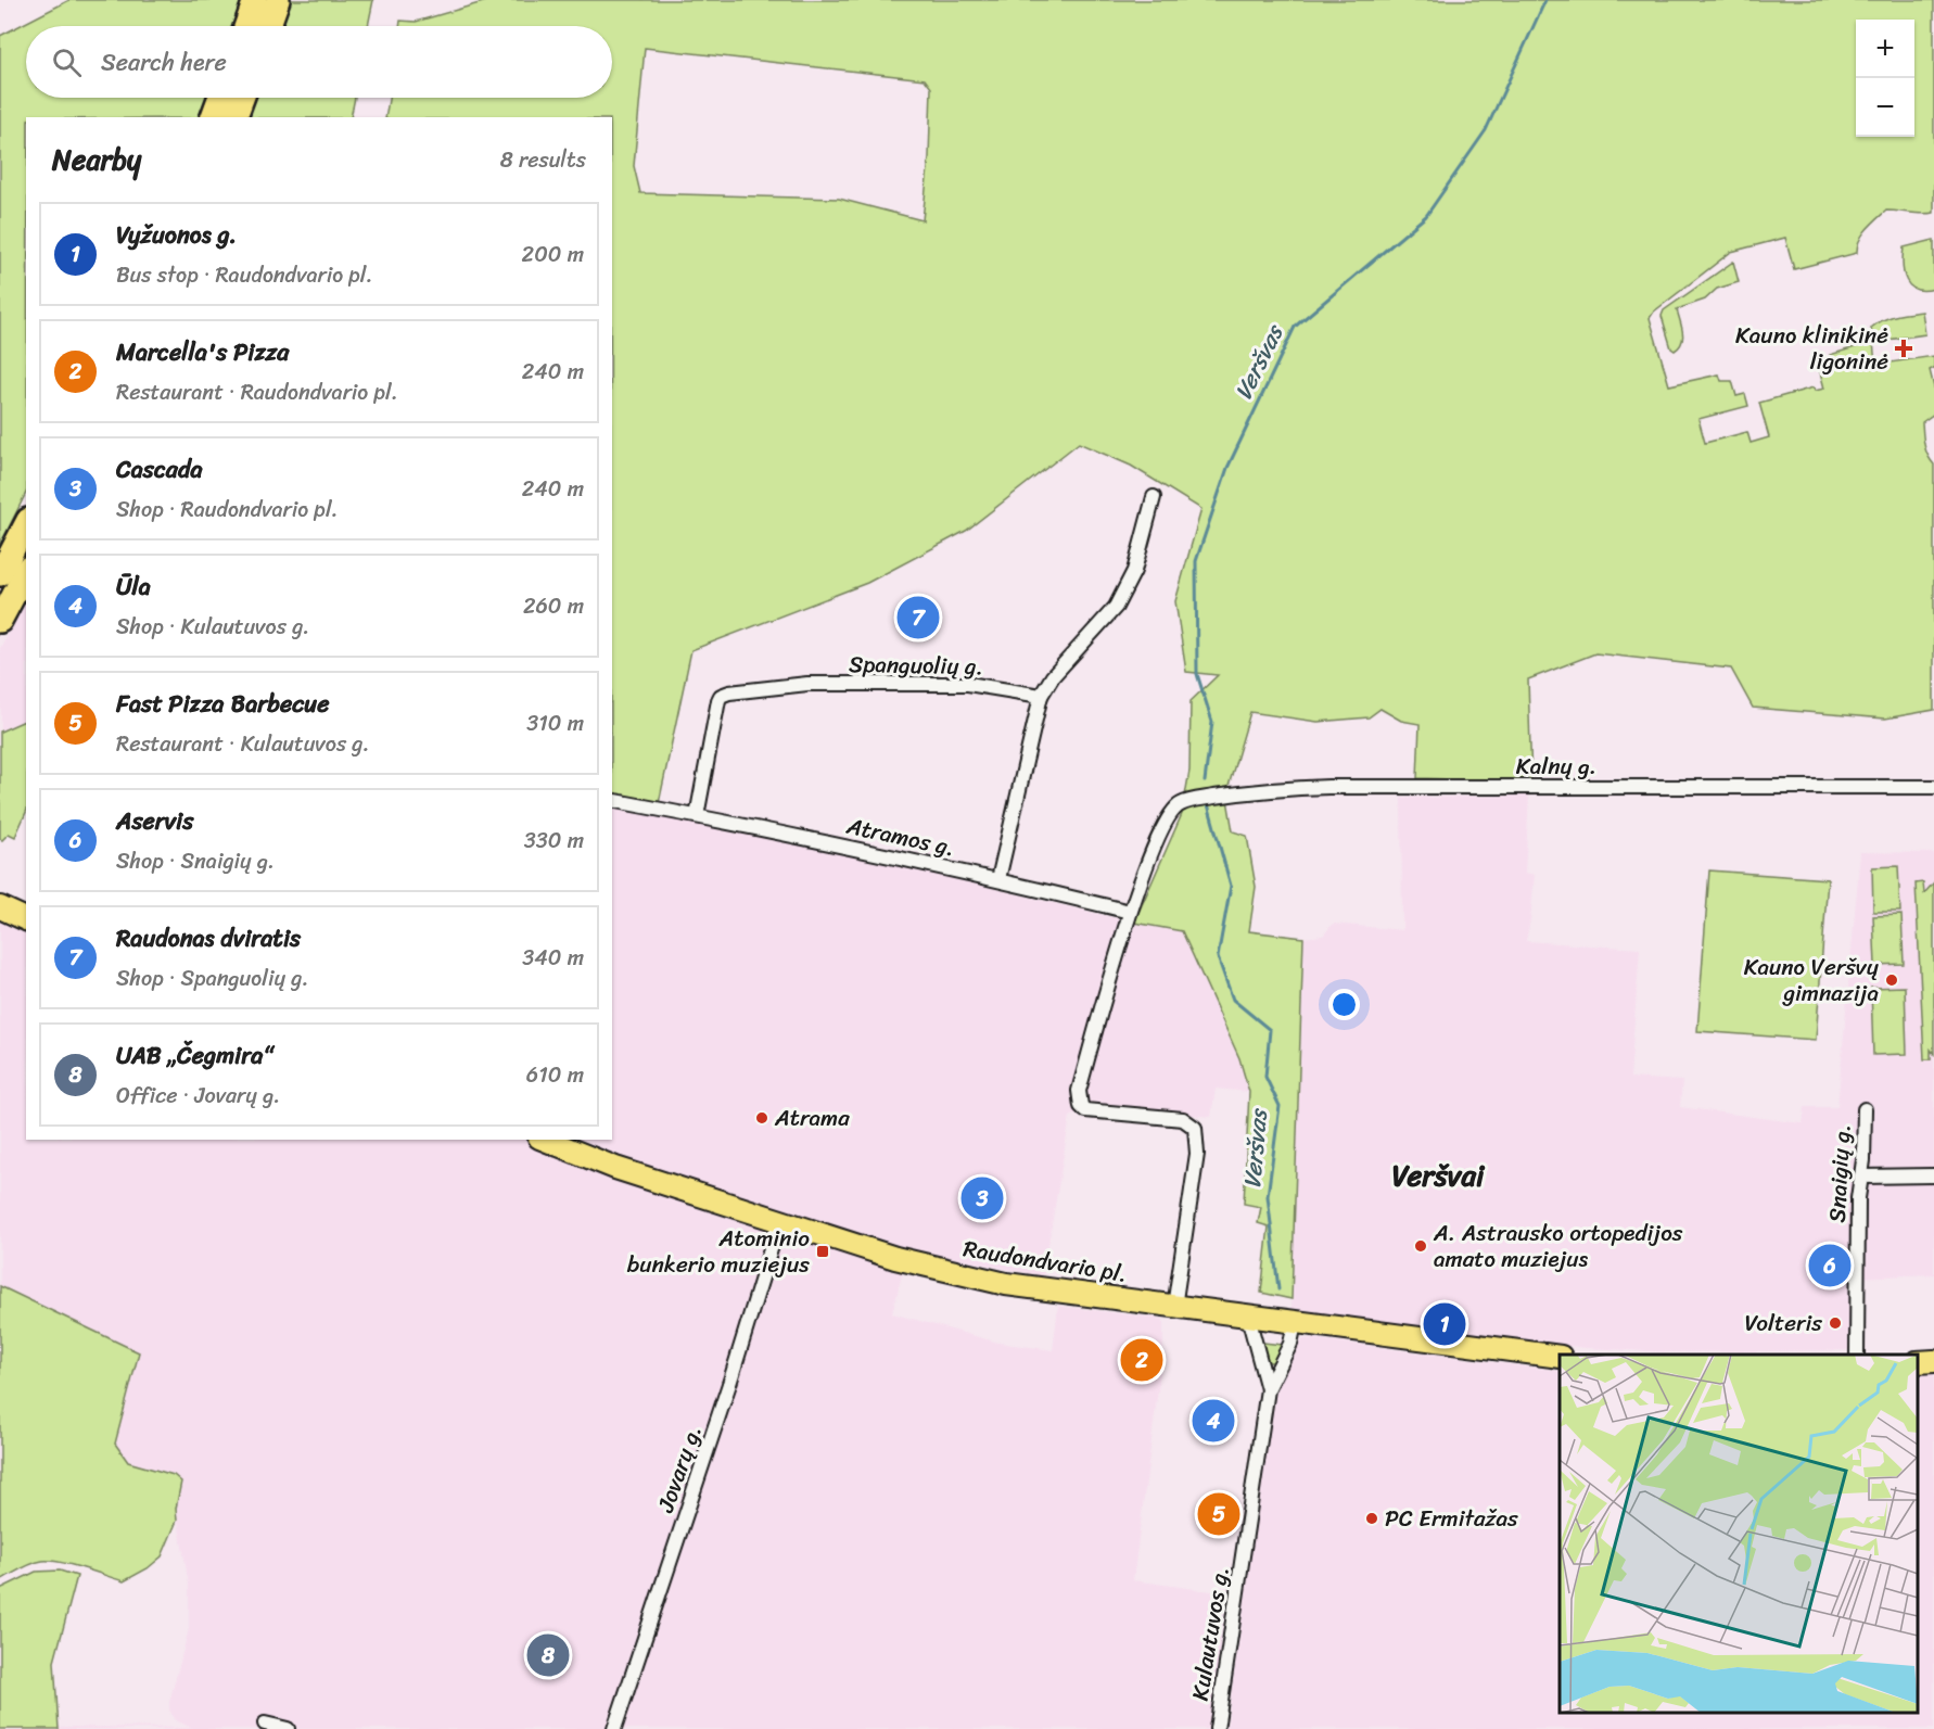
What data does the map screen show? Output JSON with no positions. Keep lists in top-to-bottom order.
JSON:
{
  "streets": {
    "main road": ["Raudondvario pl."],
    "street": [
      "Spanguolių g.",
      "Kalnų g.",
      "Atramos g.",
      "Snaigių g.",
      "Jovarų g.",
      "Kulautuvos g."
    ]
  },
  "crossings": [
    ["Spanguolių g.", "Atramos g."],
    ["Kalnų g.", "Atramos g."],
    ["Raudondvario pl.", "Jovarų g."],
    ["Raudondvario pl.", "Kulautuvos g."]
  ],
  "districts": ["Veršvai"],
  "water": ["Veršvas"],
  "places": {
    "health": ["Kauno klinikinė ligoninė"],
    "other": [
      "Kauno Veršvų gimnazija",
      "Atrama",
      "A. Astrausko ortopedijos amato muziejus",
      "Volteris",
      "PC Ermitažas"
    ],
    "transit": ["Atominio bunkerio muziejus"]
  },
  "page": {
    "map_buttons": ["+", "−"],
    "search": "Search here",
    "heading": ["Nearby", "8 results"],
    "list": [
      {
        "mark": "1",
        "name": "Vyžuonos g.",
        "note": "Bus stop · Raudondvario pl.",
        "value": "200 m"
      },
      {
        "mark": "2",
        "name": "Marcella's Pizza",
        "note": "Restaurant · Raudondvario pl.",
        "value": "240 m"
      },
      {
        "mark": "3",
        "name": "Cascada",
        "note": "Shop · Raudondvario pl.",
        "value": "240 m"
      },
      {
        "mark": "4",
        "name": "Ūla",
        "note": "Shop · Kulautuvos g.",
        "value": "260 m"
      },
      {
        "mark": "5",
        "name": "Fast Pizza Barbecue",
        "note": "Restaurant · Kulautuvos g.",
        "value": "310 m"
      },
      {
        "mark": "6",
        "name": "Aservis",
        "note": "Shop · Snaigių g.",
        "value": "330 m"
      },
      {
        "mark": "7",
        "name": "Raudonas dviratis",
        "note": "Shop · Spanguolių g.",
        "value": "340 m"
      },
      {
        "mark": "8",
        "name": "UAB „Čegmira“",
        "note": "Office · Jovarų g.",
        "value": "610 m"
      }
    ],
    "pins": [
      "7",
      "3",
      "6",
      "1",
      "2",
      "4",
      "5",
      "8"
    ]
  }
}
